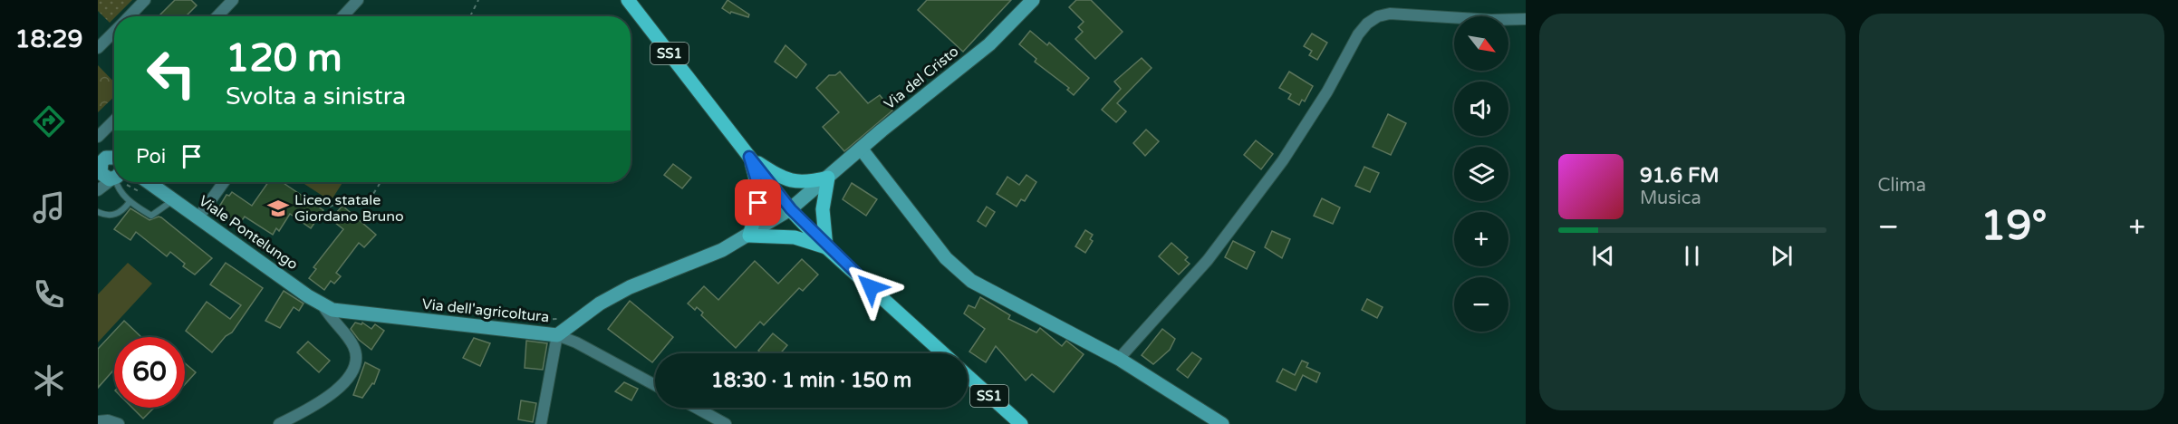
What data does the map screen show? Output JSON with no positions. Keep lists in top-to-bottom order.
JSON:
{
  "streets": {
    "main road": ["SS1"],
    "street": ["Via del Cristo", "Viale Pontelungo", "Via dell'agricoltura"]
  },
  "crossings": [
    ["SS1", "Via del Cristo"],
    ["Via del Cristo", "Via dell'agricoltura"],
    ["Viale Pontelungo", "Via dell'agricoltura"]
  ],
  "places": {
    "school or university": ["Liceo statale Giordano Bruno"]
  },
  "north": "bottom right",
  "page": {
    "tabs": "18:29",
    "tile": "Clima",
    "map_buttons": ["+", "−"],
    "turn": ["120 m", "Svolta a sinistra"],
    "then": "Poi",
    "song": ["91.6 FM", "Musica"],
    "heat": ["−", "19°", "+"],
    "limit": "60",
    "trip": "18:30 · 1 min · 150 m"
  }
}
